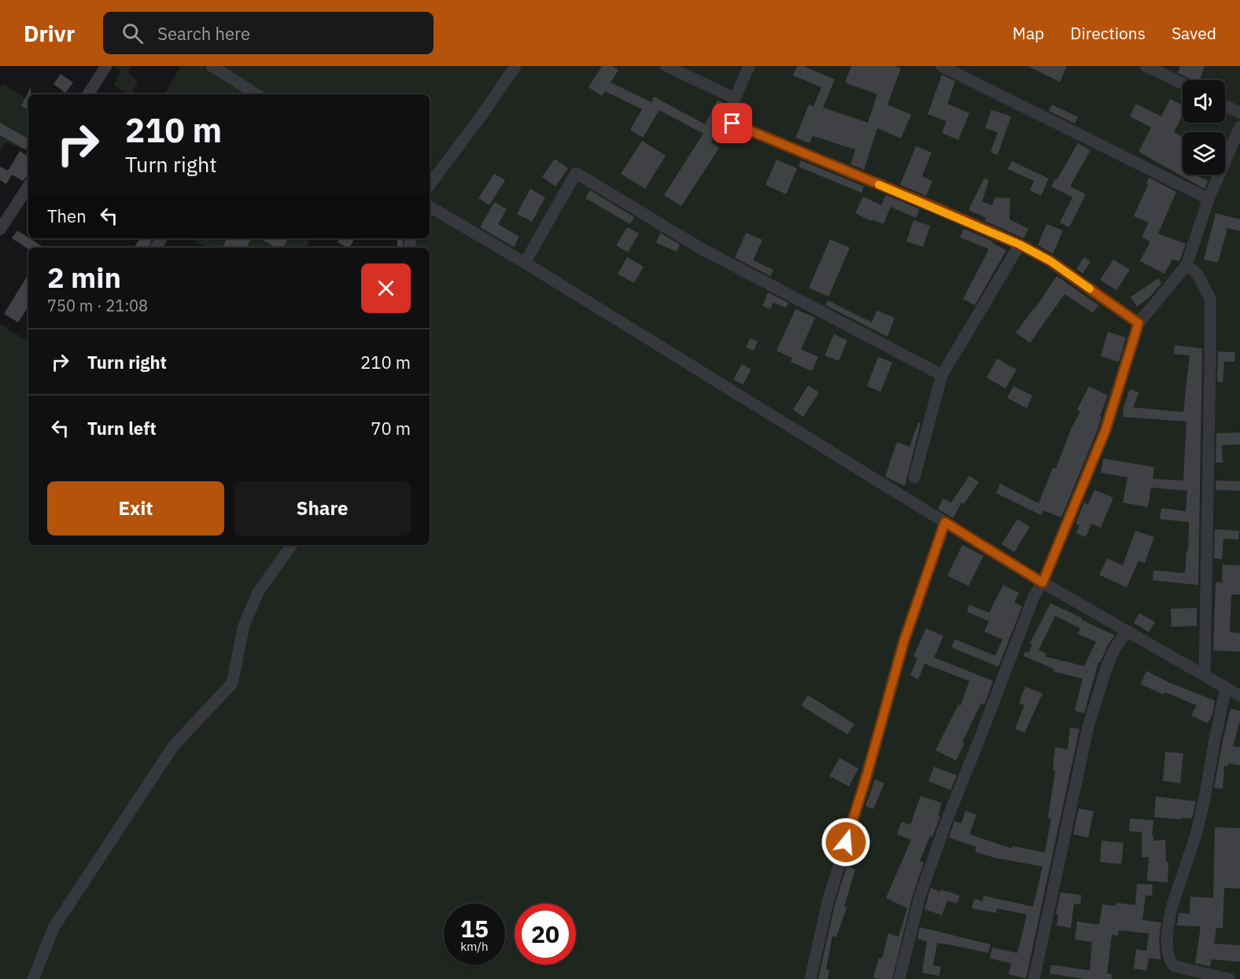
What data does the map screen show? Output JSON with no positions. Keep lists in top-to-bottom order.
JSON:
{
  "page": {
    "header": "Drivr",
    "search": "Search here",
    "nav": ["Map", "Directions", "Saved"],
    "turn": ["210 m", "Turn right"],
    "then": "Then",
    "heading": ["2 min", "750 m · 21:08"],
    "list": [
      {
        "name": "Turn right",
        "value": "210 m"
      },
      {
        "name": "Turn left",
        "value": "70 m"
      }
    ],
    "buttons": ["Exit", "Share"],
    "speed": "15 km/h",
    "limit": "20"
  }
}
